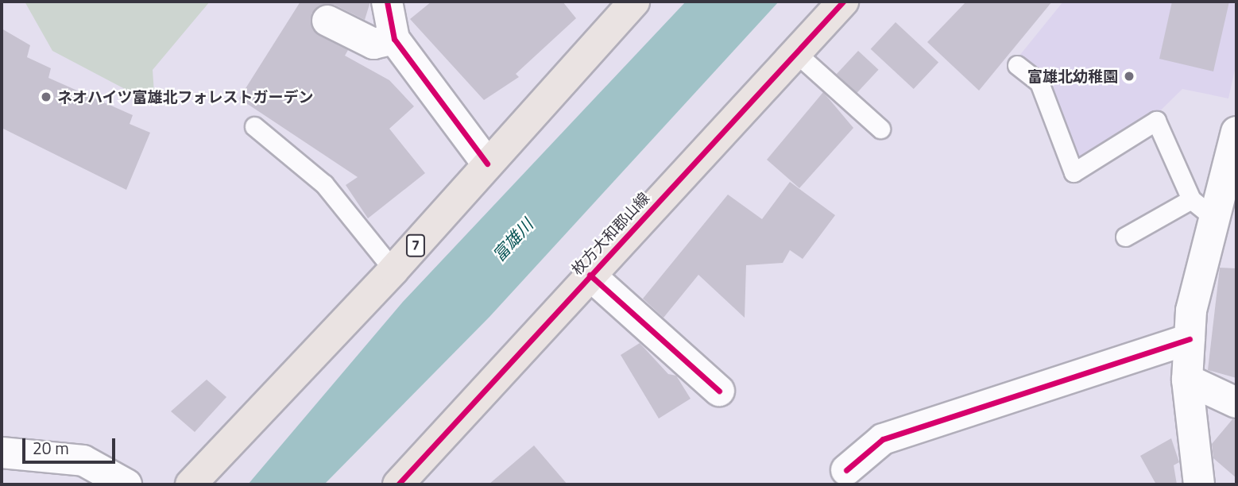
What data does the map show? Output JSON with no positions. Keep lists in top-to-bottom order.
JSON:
{
  "streets": {
    "main road": ["枚方大和郡山線", "7"]
  },
  "water": ["富雄川"],
  "places": ["富雄北幼稚園", "ネオハイツ富雄北フォレストガーデン"],
  "scale_bar": "20 m"
}
